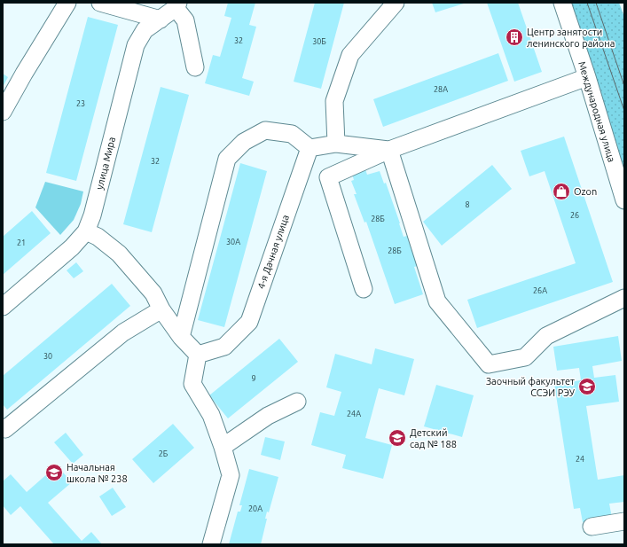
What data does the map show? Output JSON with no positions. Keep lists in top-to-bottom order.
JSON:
{
  "streets": {
    "street": ["Международная улица", "улица Мира", "4-я Дачная улица"]
  },
  "places": {
    "building": ["Центр занятости ленинского района"],
    "shop": ["Ozon"],
    "school or university": ["Заочный факультет ССЭИ РЭУ", "Детский сад № 188", "Начальная школа № 238"]
  },
  "house_numbers": [
    "32",
    "30Б",
    "28А",
    "23",
    "32",
    "8",
    "26",
    "28Б",
    "30А",
    "21",
    "28Б",
    "26А",
    "30",
    "9",
    "24А",
    "2Б",
    "24",
    "20А"
  ]
}
